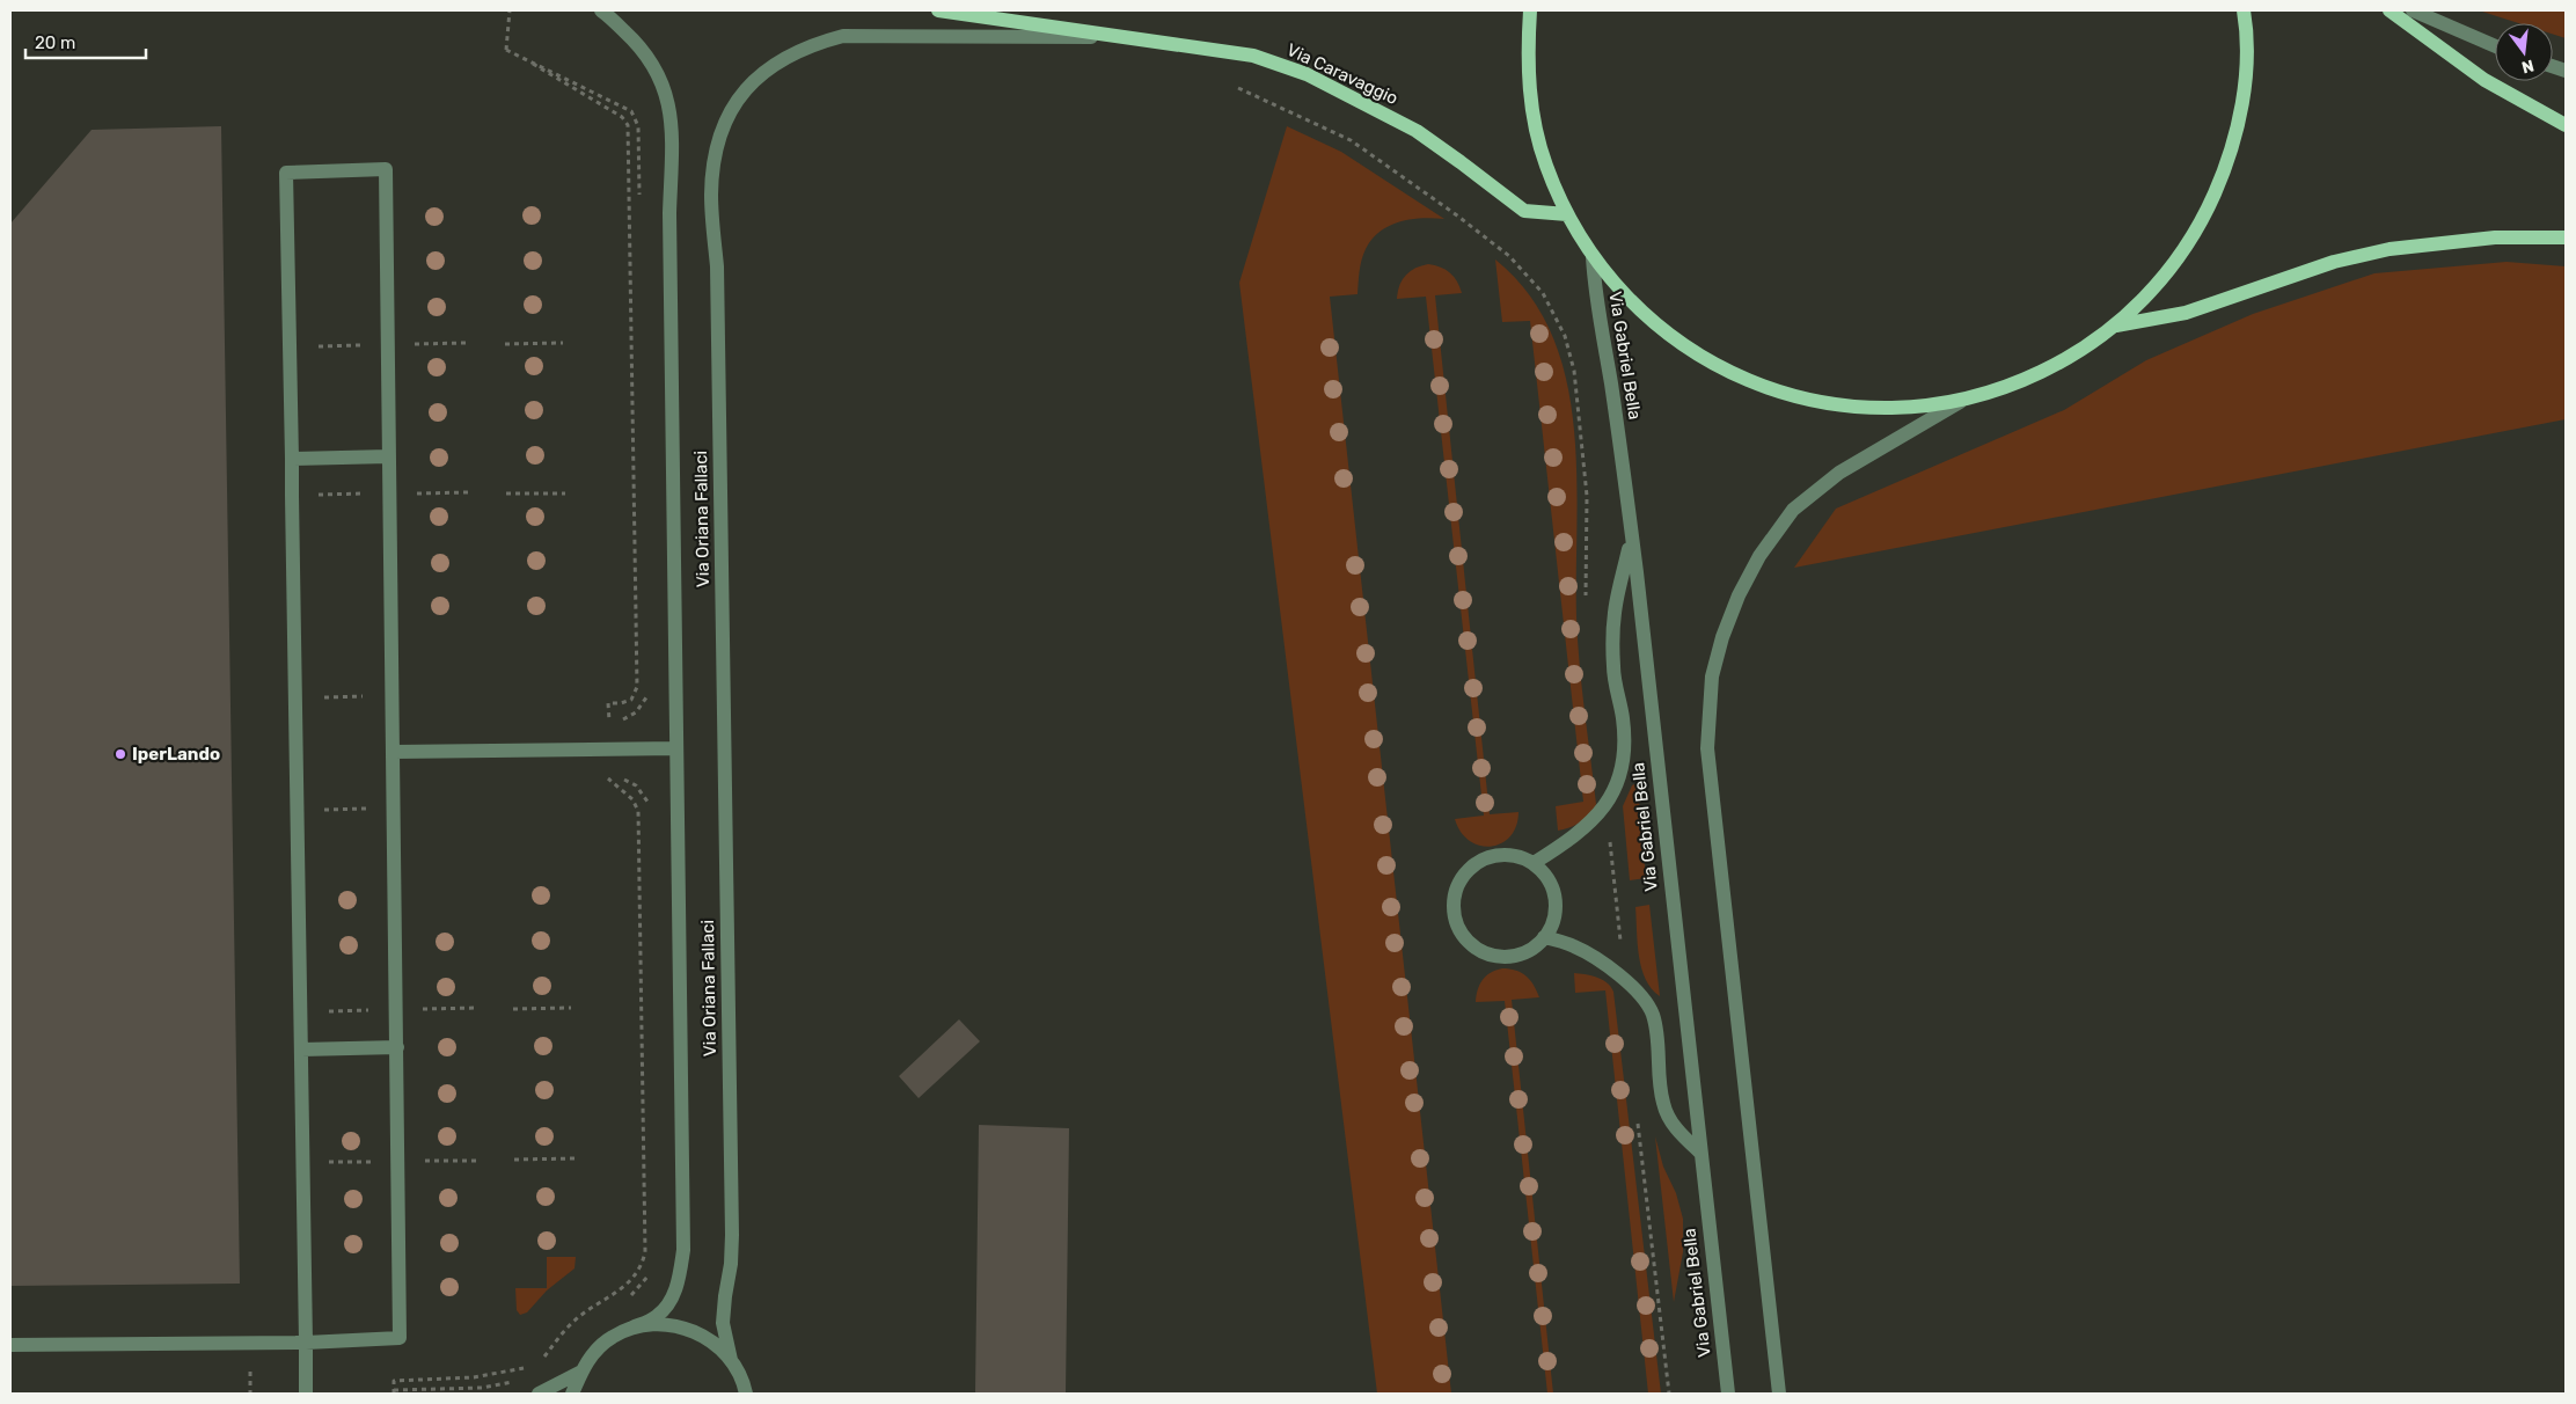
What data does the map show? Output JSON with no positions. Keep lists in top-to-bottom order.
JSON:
{
  "streets": {
    "main road": ["Via Caravaggio"],
    "street": ["Via Gabriel Bella", "Via Oriana Fallaci"]
  },
  "crossings": [
    ["Via Caravaggio", "Via Oriana Fallaci"]
  ],
  "places": ["IperLando"],
  "scale_bar": "20 m",
  "north": "bottom"
}
